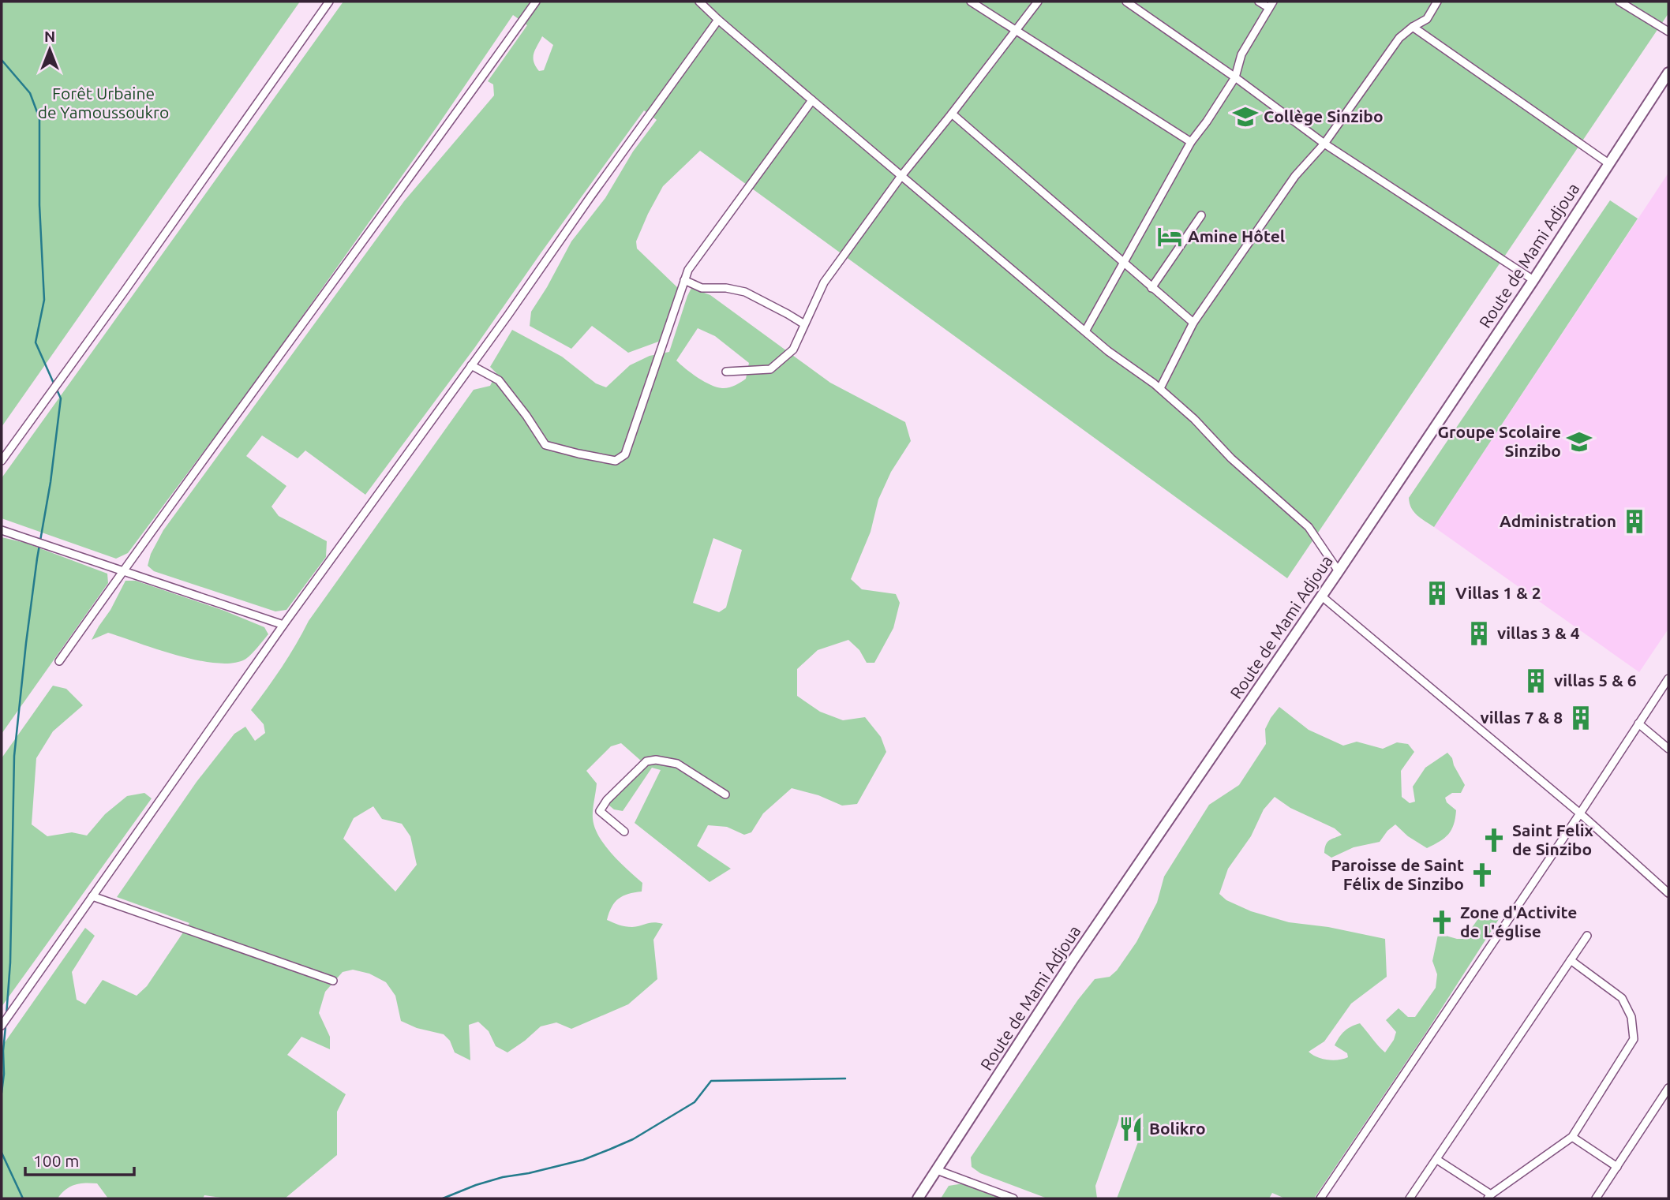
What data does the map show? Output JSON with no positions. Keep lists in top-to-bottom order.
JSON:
{
  "streets": {
    "street": ["Route de Mami Adjoua"]
  },
  "parks": ["Forêt Urbaine de Yamoussoukro"],
  "places": {
    "school or university": ["Collège Sinzibo", "Groupe Scolaire Sinzibo"],
    "hotel": ["Amine Hôtel"],
    "building": [
      "Administration",
      "Villas 1 & 2",
      "villas 3 & 4",
      "villas 5 & 6",
      "villas 7 & 8"
    ],
    "church": ["Saint Felix de Sinzibo", "Paroisse de Saint Félix de Sinzibo", "Zone d'Activite de L'église"],
    "restaurant": ["Bolikro"]
  },
  "scale_bar": "100 m",
  "north": "top"
}
